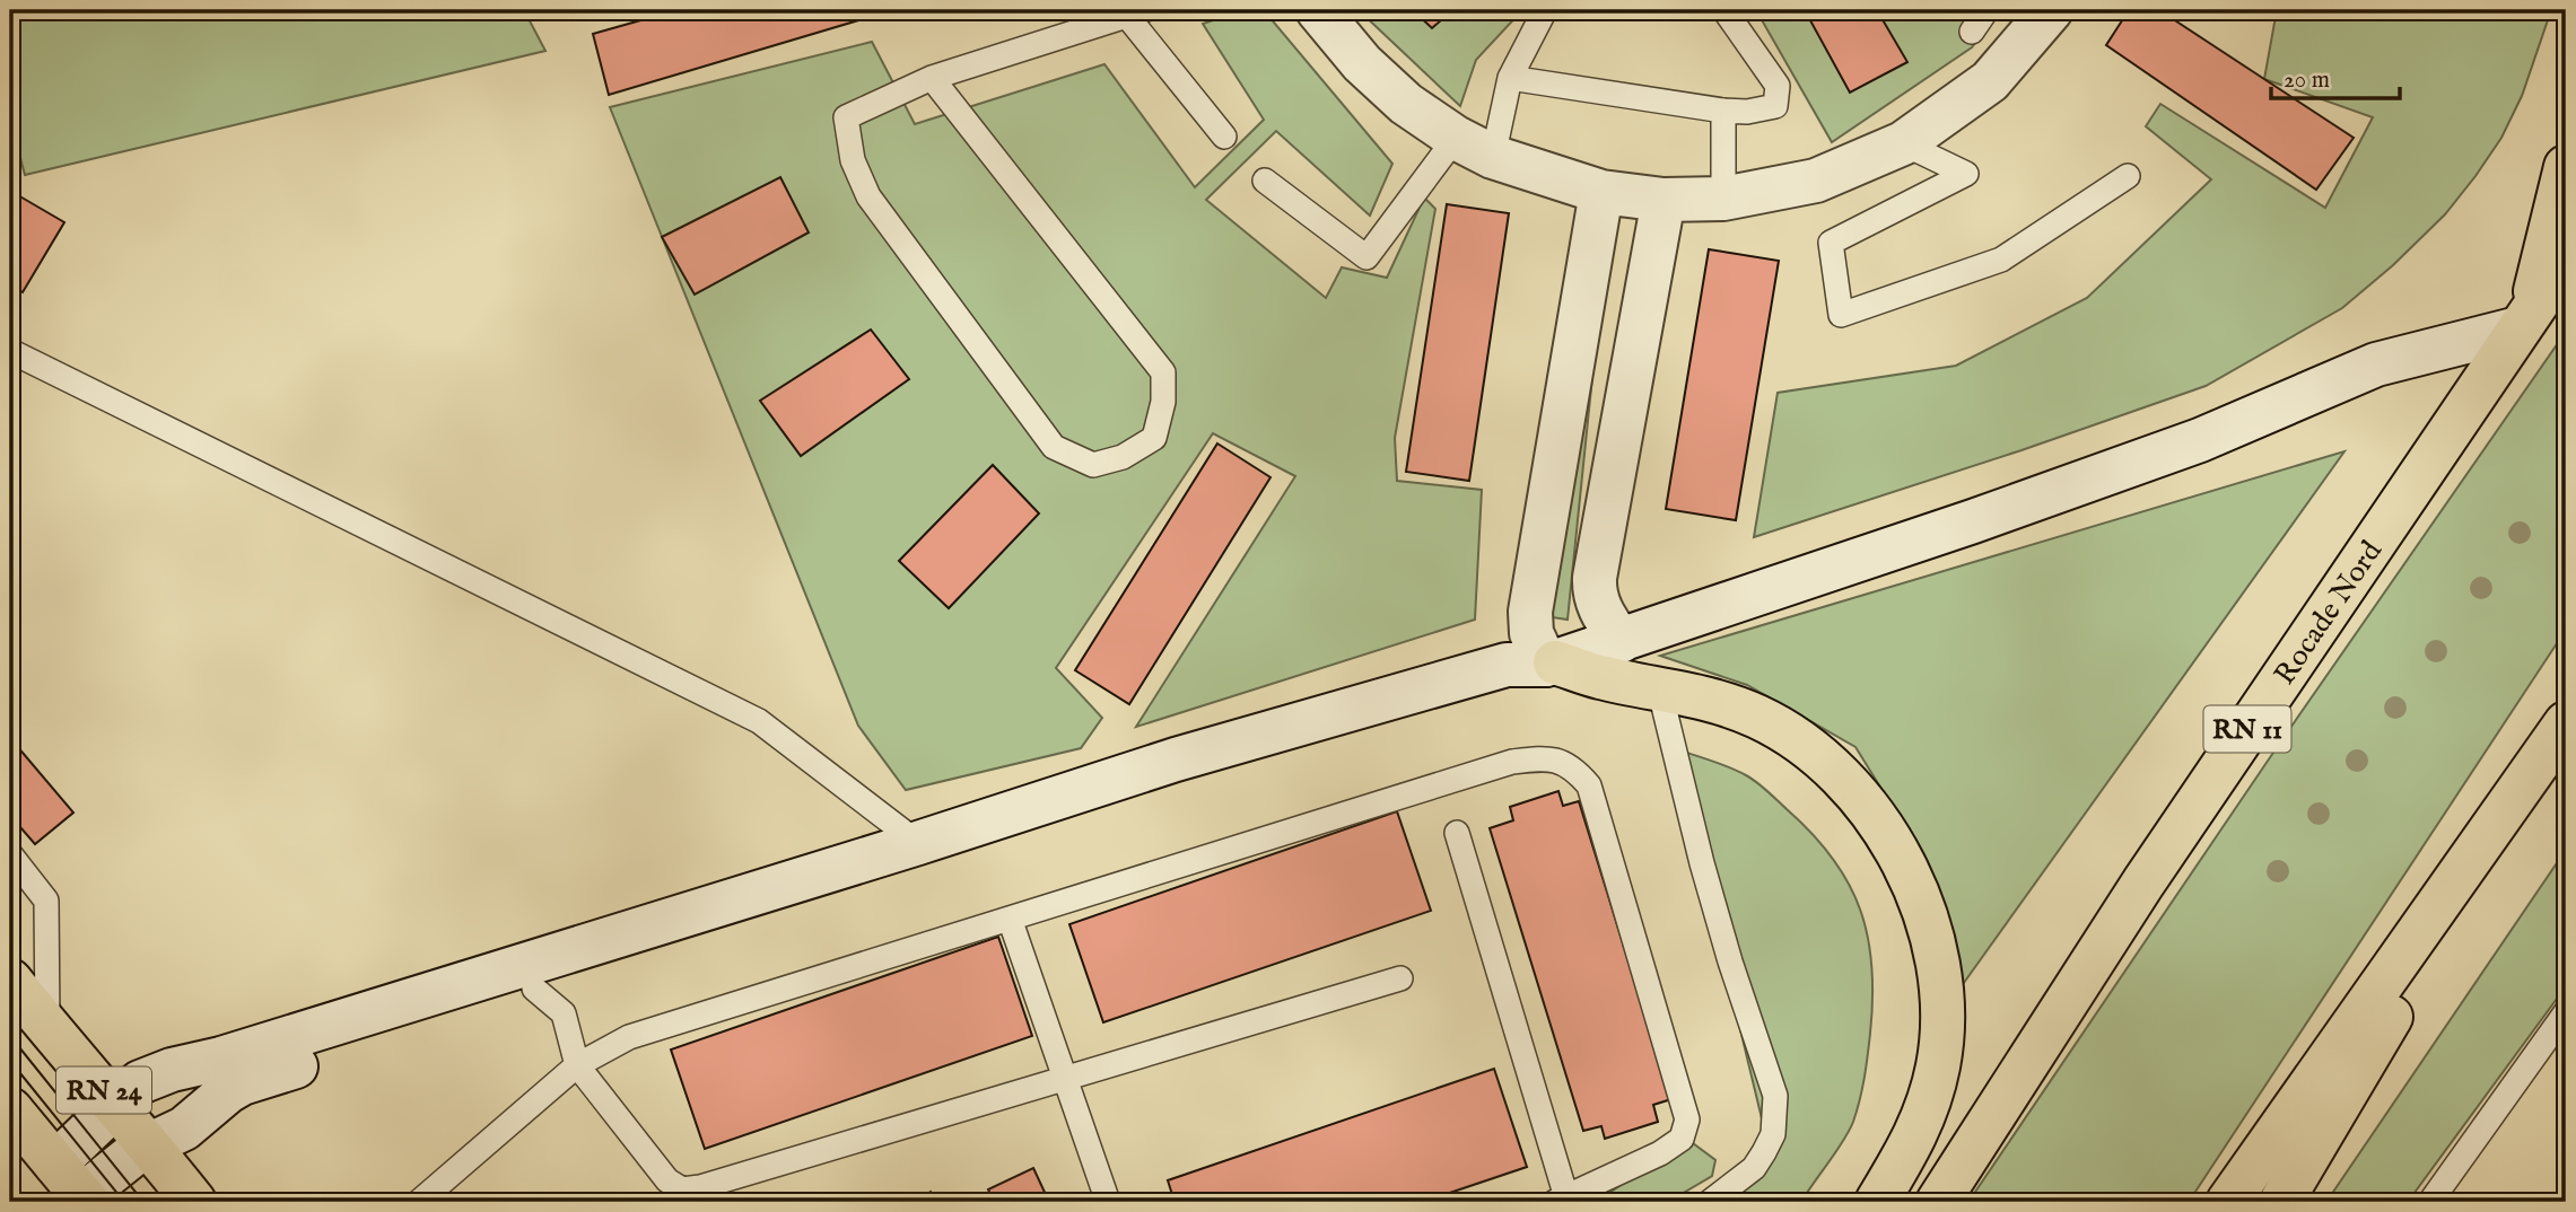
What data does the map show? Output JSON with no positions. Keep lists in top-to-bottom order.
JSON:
{
  "streets": {
    "main road": ["Rocade Nord", "RN 11", "RN 24"]
  },
  "scale_bar": "20 m"
}
